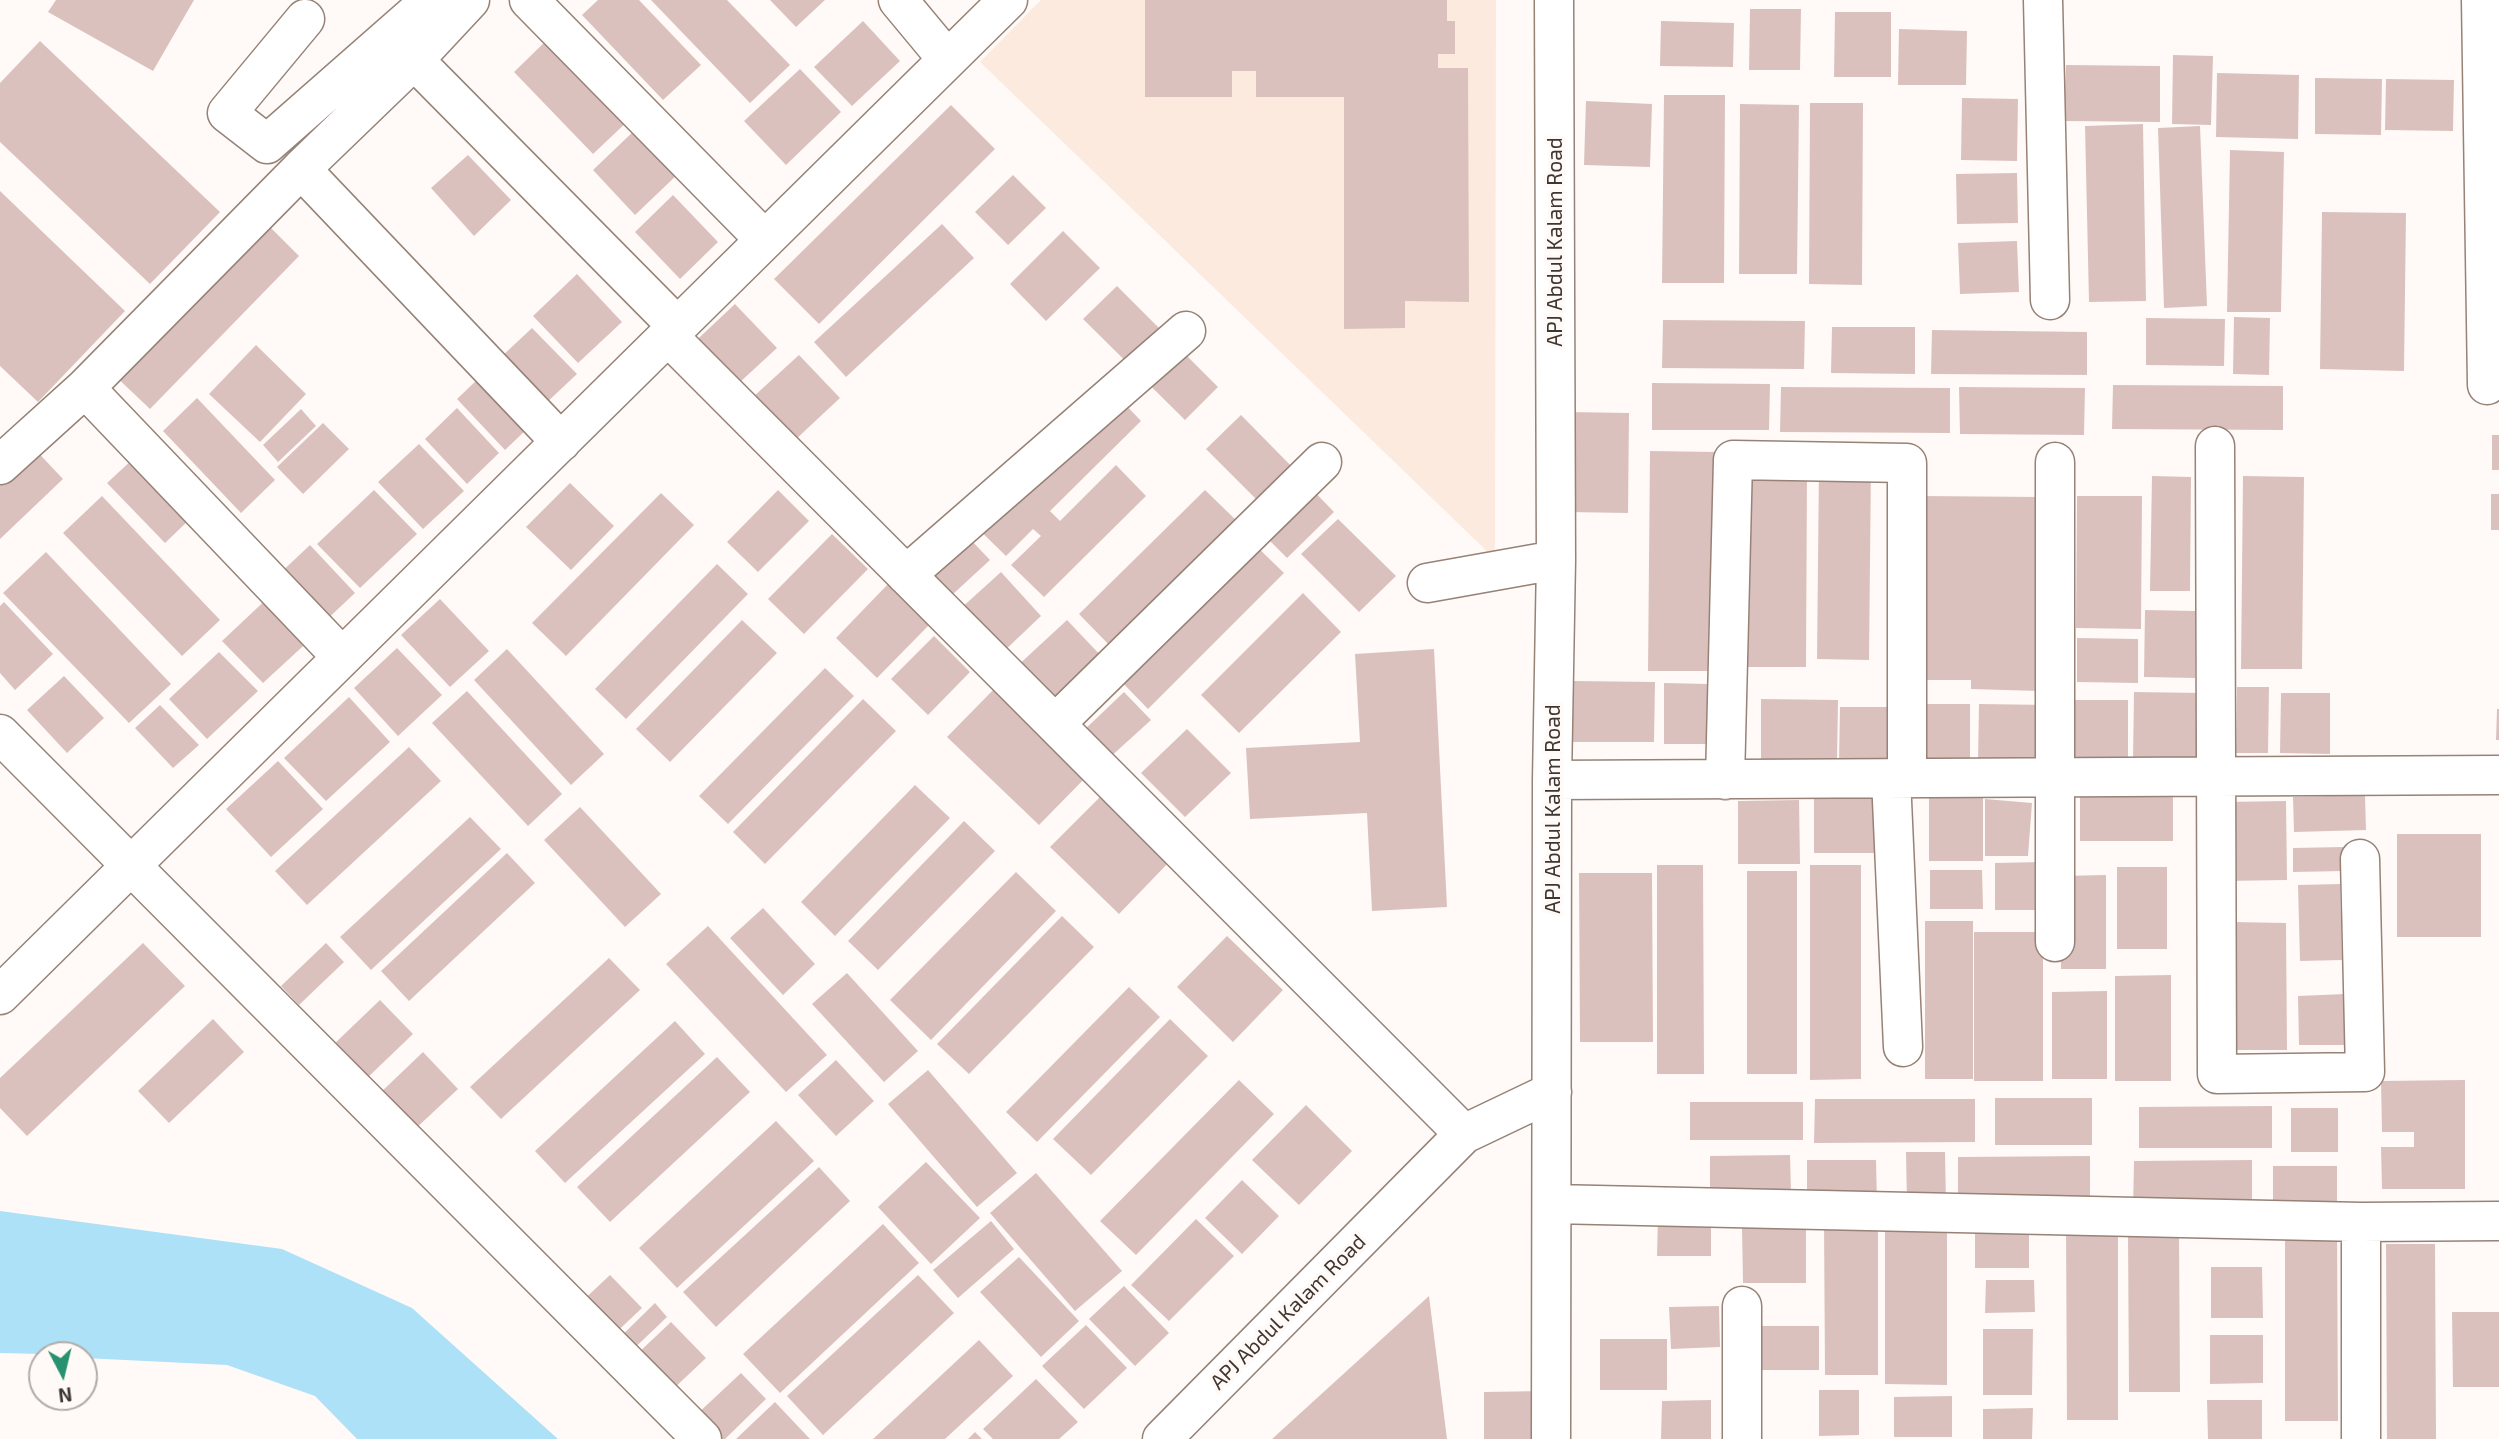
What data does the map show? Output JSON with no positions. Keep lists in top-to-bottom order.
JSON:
{
  "streets": {
    "street": ["APJ Abdul Kalam Road"]
  },
  "north": "bottom"
}
